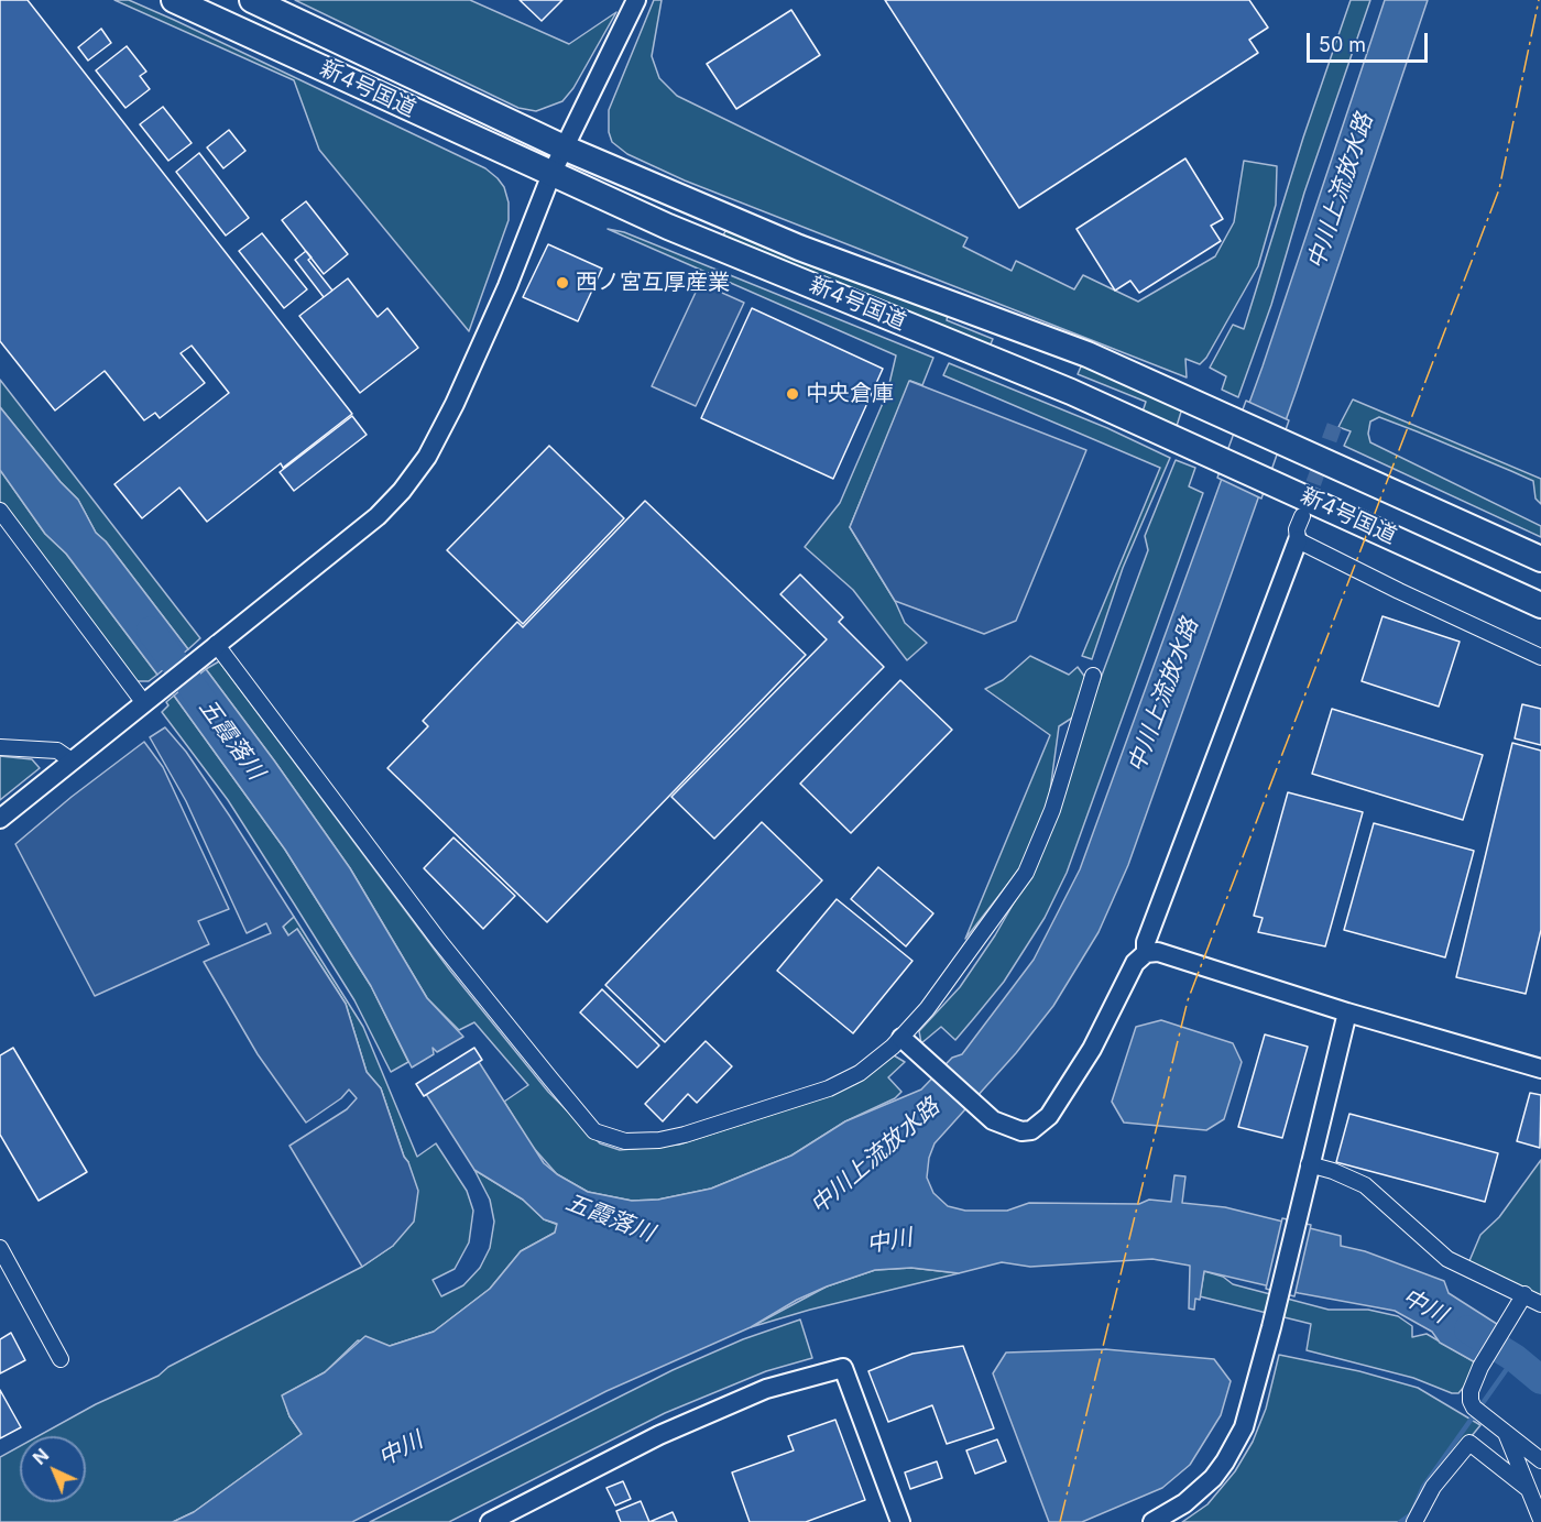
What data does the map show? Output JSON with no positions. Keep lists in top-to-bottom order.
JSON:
{
  "streets": {
    "highway": ["新4号国道"]
  },
  "water": ["中川上流放水路", "五霞落川", "中川"],
  "places": ["西ノ宮互厚産業", "中央倉庫"],
  "scale_bar": "50 m",
  "north": "top left"
}
